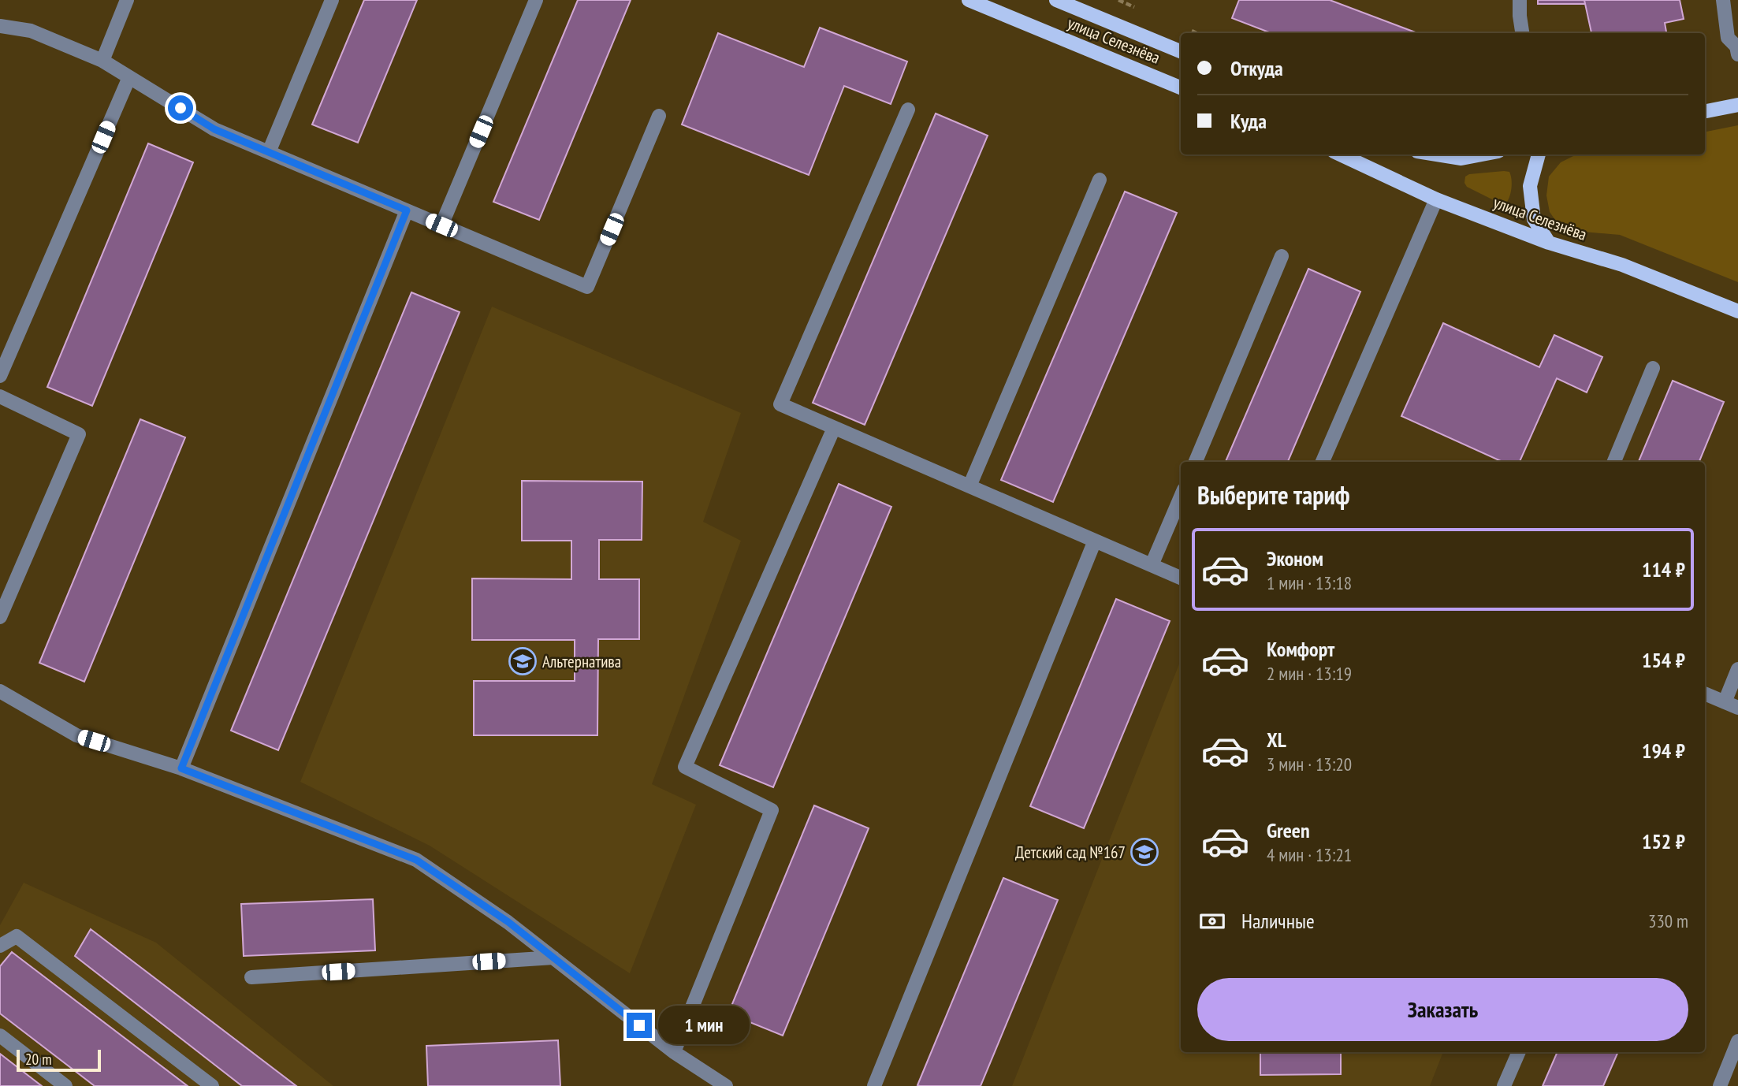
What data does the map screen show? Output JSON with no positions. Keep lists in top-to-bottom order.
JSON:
{
  "streets": {
    "main road": ["улица Селезнёва"]
  },
  "places": {
    "school or university": ["Альтернатива", "Детский сад №167"]
  },
  "scale_bar": "20 m",
  "page": {
    "banner": ["Откуда", "Куда"],
    "heading": "Выберите тариф",
    "list": [
      {
        "name": "Эконом",
        "note": "1 мин · 13:18",
        "value": "114 ₽"
      },
      {
        "name": "Комфорт",
        "note": "2 мин · 13:19",
        "value": "154 ₽"
      },
      {
        "name": "XL",
        "note": "3 мин · 13:20",
        "value": "194 ₽"
      },
      {
        "name": "Green",
        "note": "4 мин · 13:21",
        "value": "152 ₽"
      }
    ],
    "pay": ["Наличные", "330 m"],
    "buttons": "Заказать",
    "bubble": "1 мин",
    "scale": "20 m"
  }
}
